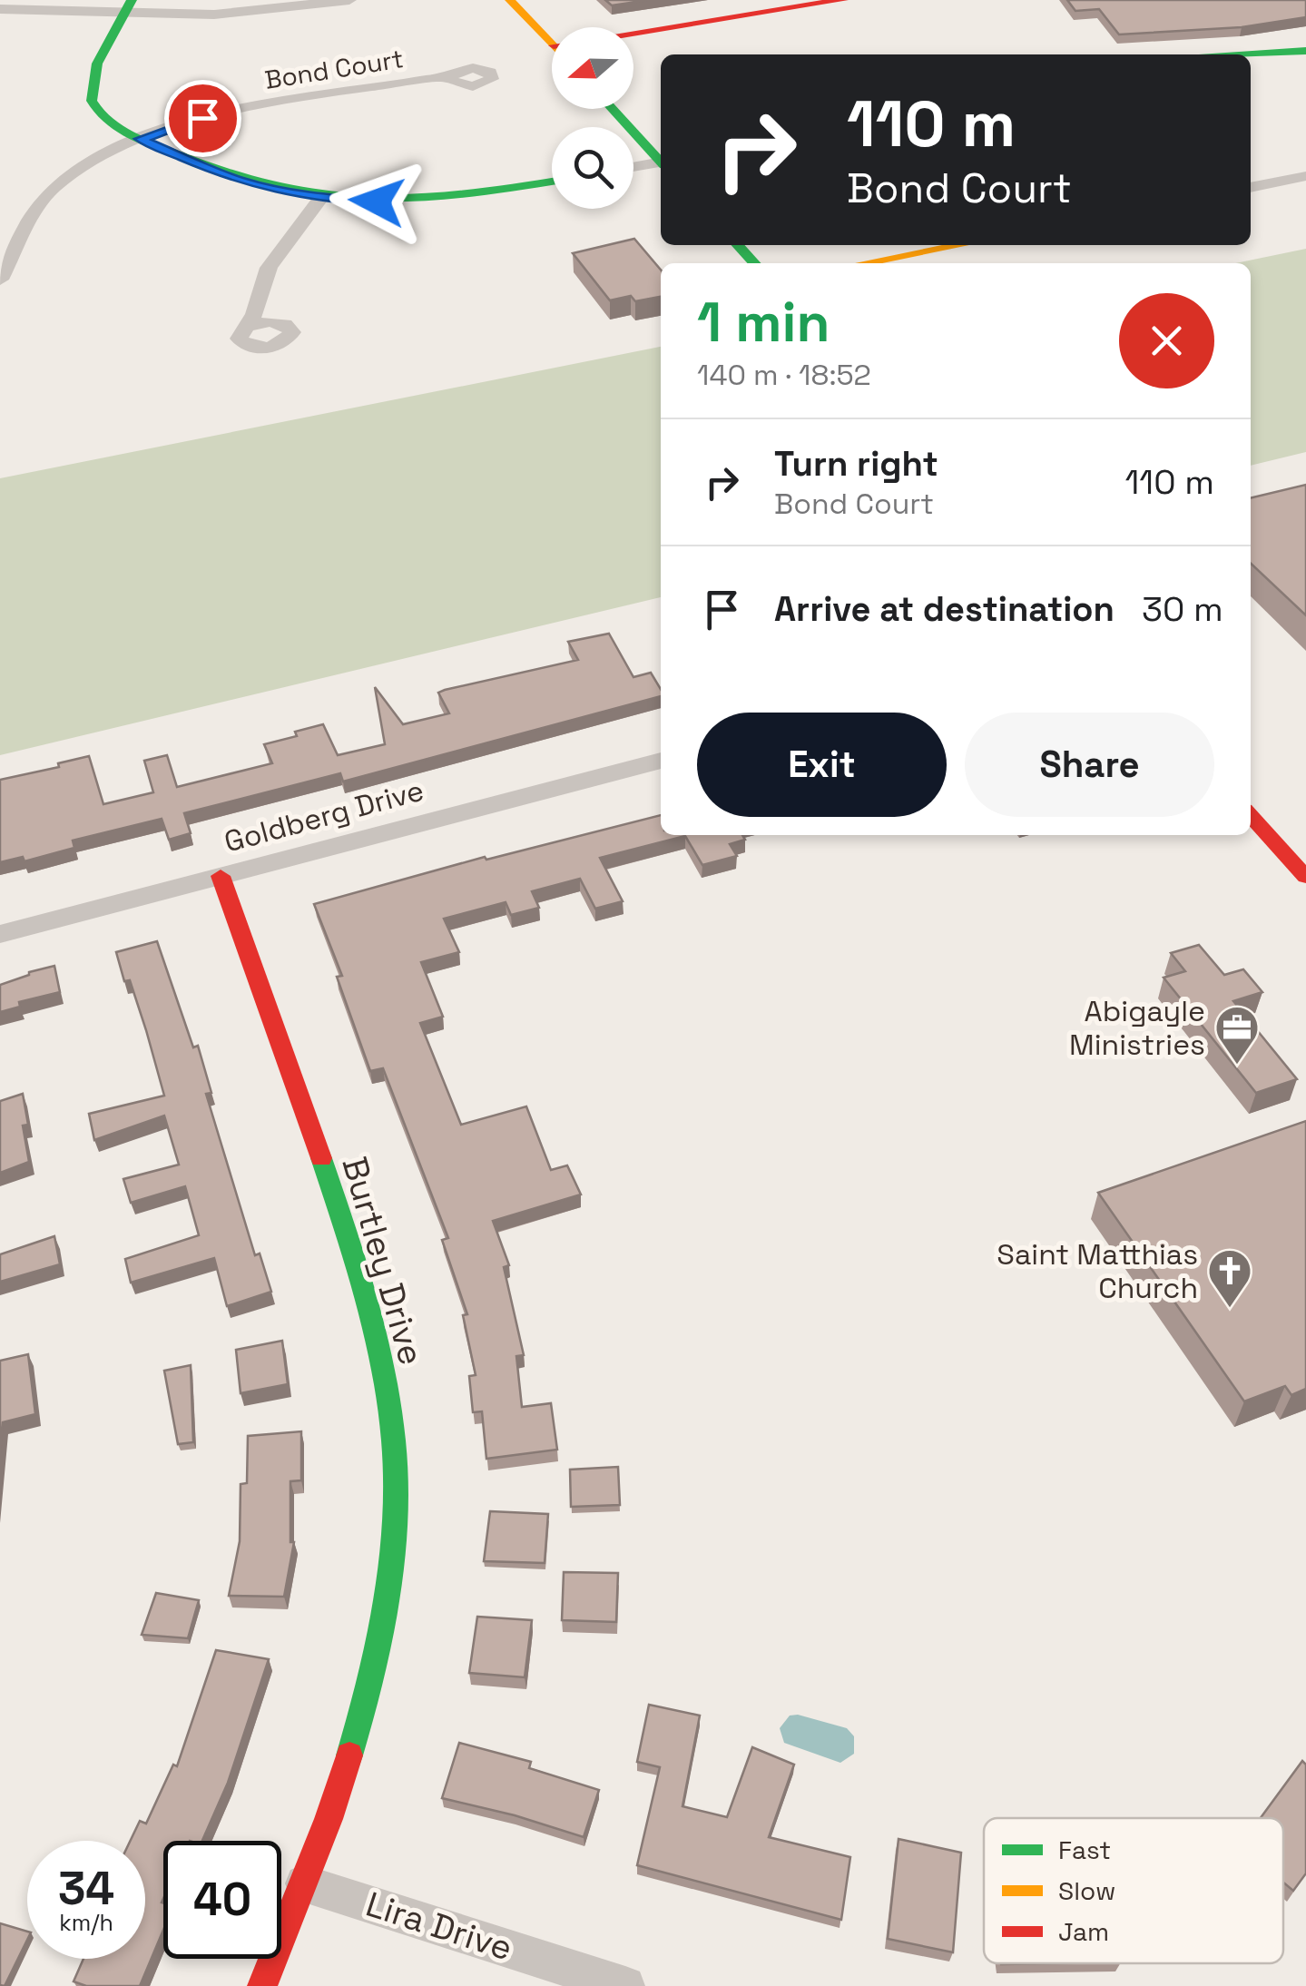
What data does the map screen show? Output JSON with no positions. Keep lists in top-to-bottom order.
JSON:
{
  "streets": {
    "street": [
      "Bond Court",
      "Goldberg Drive",
      "Burtley Drive",
      "Lira Drive"
    ]
  },
  "crossings": [
    ["Goldberg Drive", "Burtley Drive"],
    ["Burtley Drive", "Lira Drive"]
  ],
  "places": {
    "office": ["Abigayle Ministries"],
    "church": ["Saint Matthias Church"]
  },
  "legend": ["Fast", "Slow", "Jam"],
  "north": "left",
  "page": {
    "turn": ["110 m", "Bond Court"],
    "heading": ["1 min", "140 m · 18:52"],
    "list": [
      {
        "name": "Turn right",
        "note": "Bond Court",
        "value": "110 m"
      },
      {
        "name": "Arrive at destination",
        "value": "30 m"
      }
    ],
    "buttons": ["Exit", "Share"],
    "speed": "34 km/h",
    "limit": "40"
  }
}
